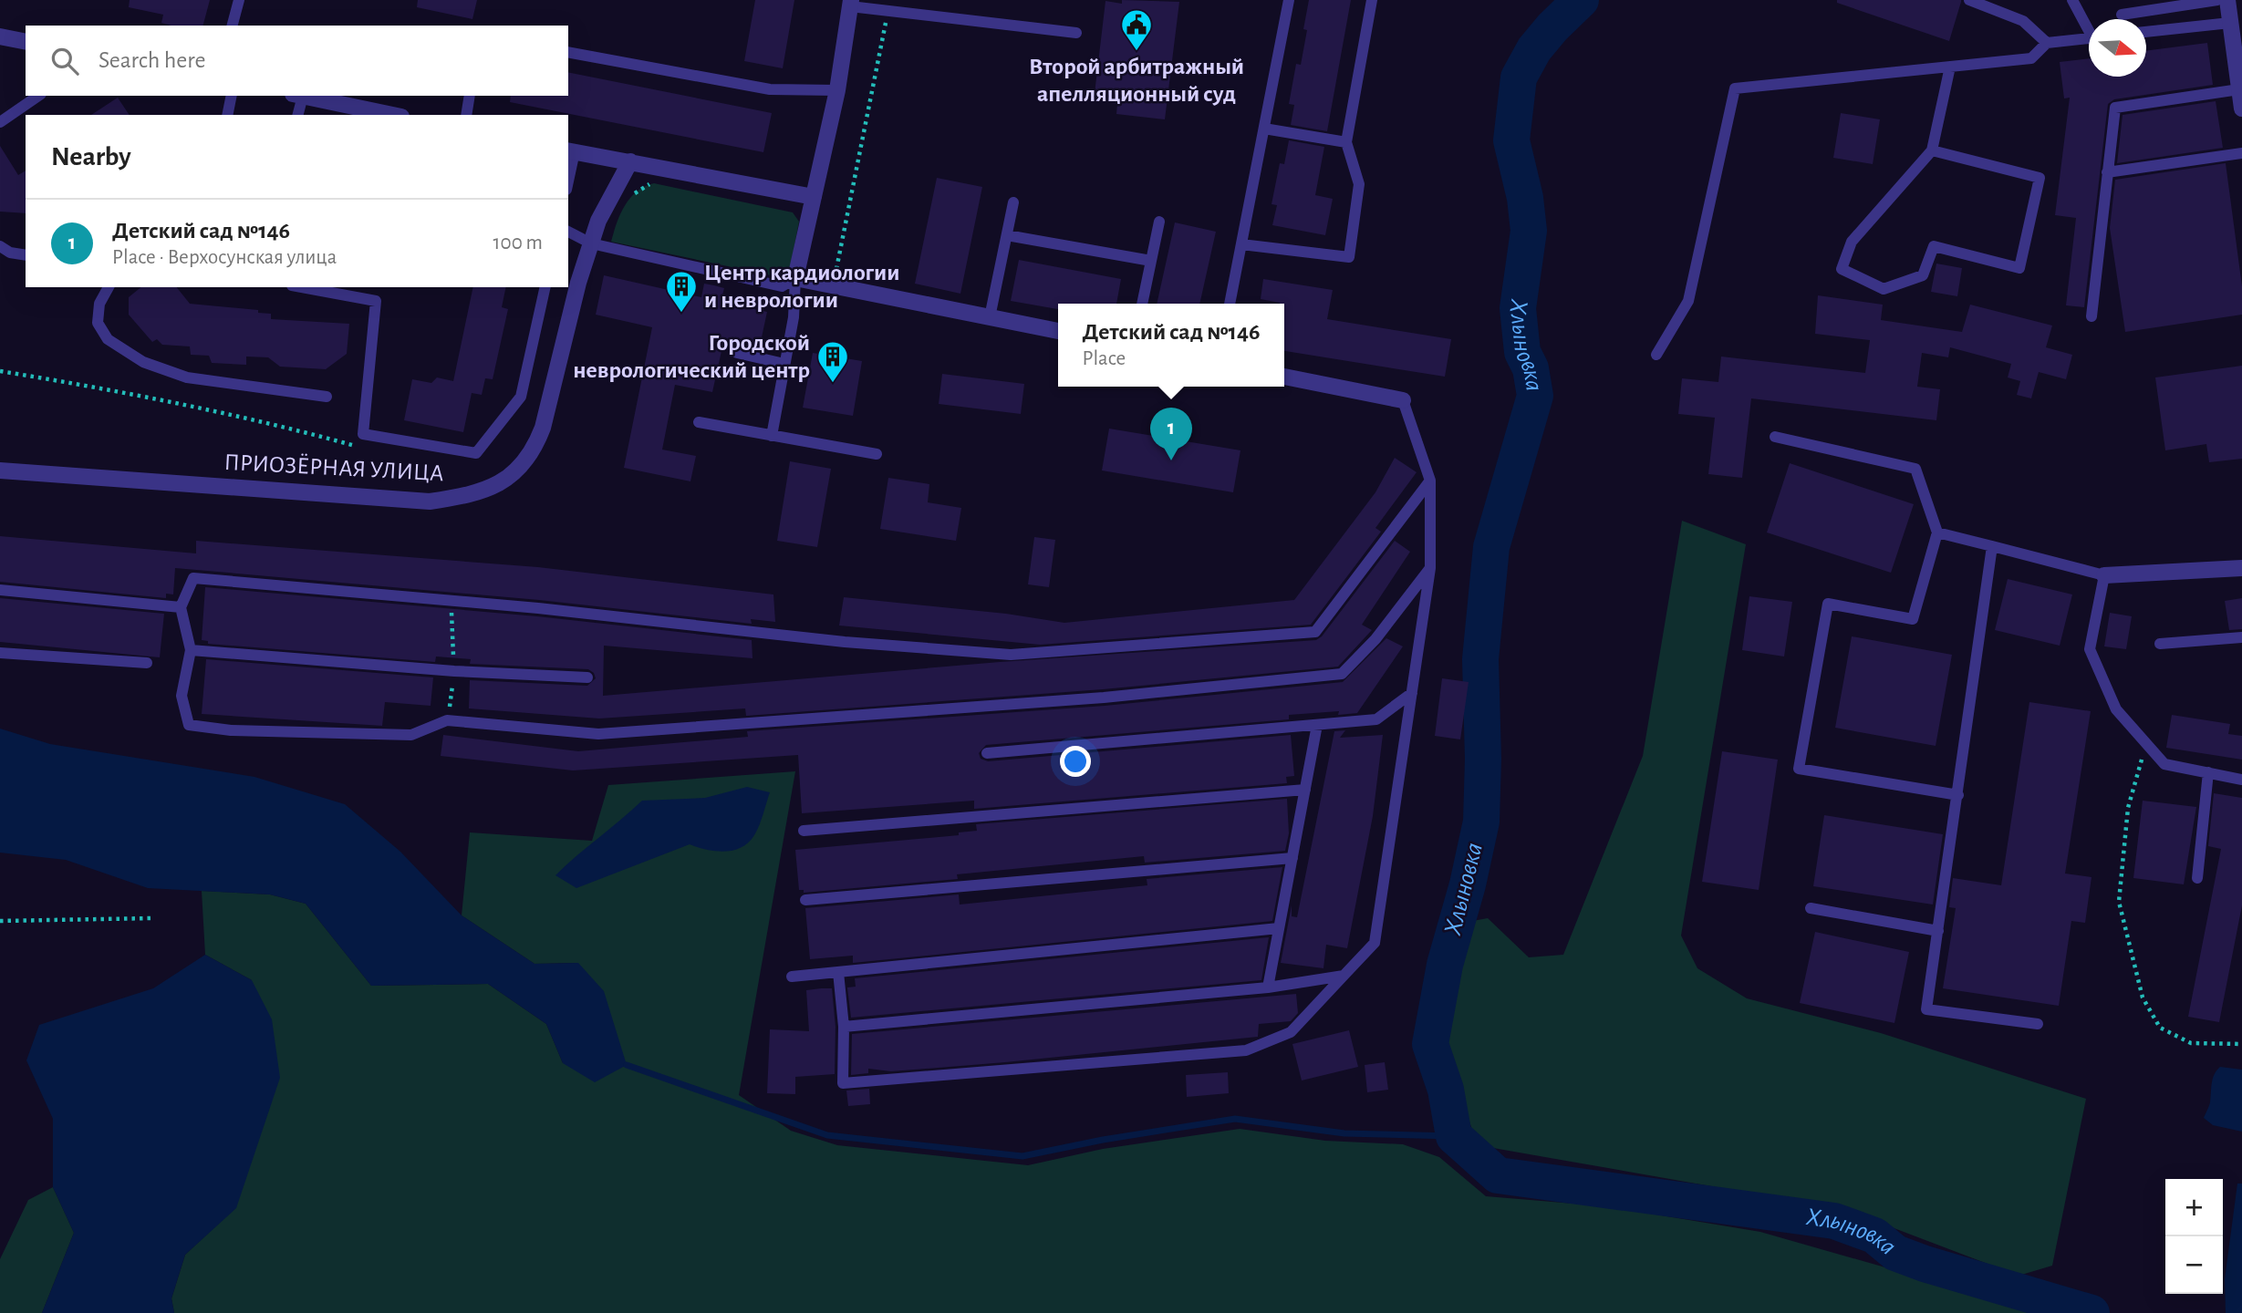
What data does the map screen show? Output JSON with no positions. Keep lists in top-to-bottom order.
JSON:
{
  "streets": {
    "street": ["ПРИОЗЁРНАЯ УЛИЦА"]
  },
  "water": ["Хлыновка"],
  "places": {
    "public building": ["Второй арбитражный апелляционный суд"],
    "building": ["Центр кардиологии и неврологии", "Городской неврологический центр"]
  },
  "north": "right",
  "page": {
    "search": "Search here",
    "heading": "Nearby",
    "list": [
      {
        "mark": "1",
        "name": "Детский сад №146",
        "note": "Place · Верхосунская улица",
        "value": "100 m"
      }
    ],
    "popup": ["Детский сад №146", "Place"],
    "pins": "1",
    "map_buttons": ["+", "−"]
  }
}
